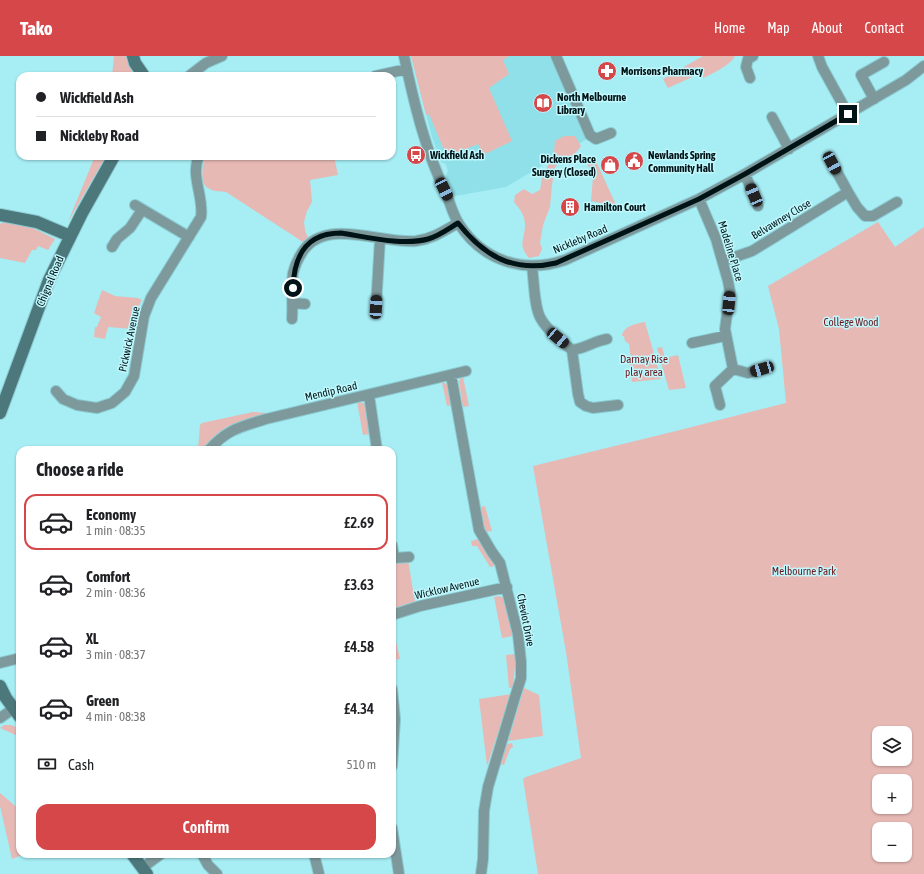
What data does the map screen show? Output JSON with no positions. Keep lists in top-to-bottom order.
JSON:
{
  "streets": {
    "street": [
      "Belvawney Close",
      "Nickleby Road",
      "Madeline Place",
      "Chignal Road",
      "Pickwick Avenue",
      "Mendip Road",
      "Wicklow Avenue",
      "Cheviot Drive"
    ]
  },
  "crossings": [
    ["Belvawney Close", "Madeline Place"],
    ["Nickleby Road", "Madeline Place"],
    ["Mendip Road", "Cheviot Drive"],
    ["Wicklow Avenue", "Cheviot Drive"]
  ],
  "parks": ["College Wood", "Darnay Rise play area", "Melbourne Park"],
  "places": {
    "pharmacy": ["Morrisons Pharmacy"],
    "library": ["North Melbourne Library"],
    "bus stop": ["Wickfield Ash"],
    "public building": ["Newlands Spring Community Hall"],
    "shop": ["Dickens Place Surgery (Closed)"],
    "building": ["Hamilton Court"]
  },
  "page": {
    "header": "Tako",
    "nav": [
      "Home",
      "Map",
      "About",
      "Contact"
    ],
    "banner": ["Wickfield Ash", "Nickleby Road"],
    "heading": "Choose a ride",
    "list": [
      {
        "name": "Economy",
        "note": "1 min · 08:35",
        "value": "£2.69"
      },
      {
        "name": "Comfort",
        "note": "2 min · 08:36",
        "value": "£3.63"
      },
      {
        "name": "XL",
        "note": "3 min · 08:37",
        "value": "£4.58"
      },
      {
        "name": "Green",
        "note": "4 min · 08:38",
        "value": "£4.34"
      }
    ],
    "map_buttons": ["+", "−"],
    "pay": ["Cash", "510 m"],
    "buttons": "Confirm"
  }
}
